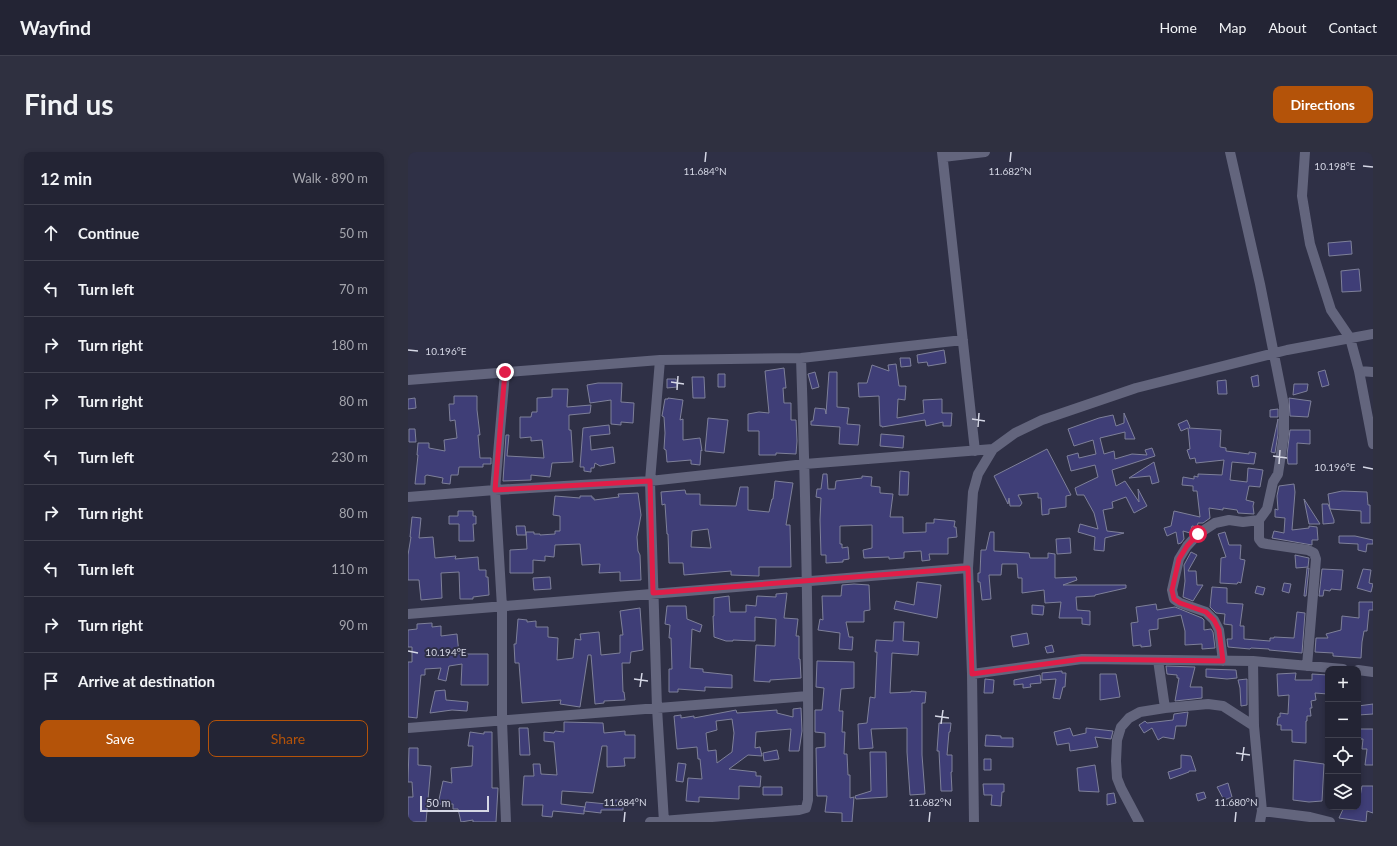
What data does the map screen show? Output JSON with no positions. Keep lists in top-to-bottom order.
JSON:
{
  "scale_bar": "50 m",
  "page": {
    "header": "Wayfind",
    "nav": [
      "Home",
      "Map",
      "About",
      "Contact"
    ],
    "buttons": [
      "Directions",
      ["Save", "Share"]
    ],
    "title": "Find us",
    "heading": ["12 min", "Walk · 890 m"],
    "list": [
      ["Continue", "50 m"],
      ["Turn left", "70 m"],
      ["Turn right", "180 m"],
      ["Turn right", "80 m"],
      ["Turn left", "230 m"],
      ["Turn right", "80 m"],
      ["Turn left", "110 m"],
      ["Turn right", "90 m"],
      "Arrive at destination"
    ],
    "map_buttons": ["+", "−"],
    "scale": "50 m"
  },
  "coordinates": [
    "10.198°E",
    "11.684°N",
    "11.682°N",
    "10.196°E",
    "10.194°E",
    "11.680°N"
  ]
}
